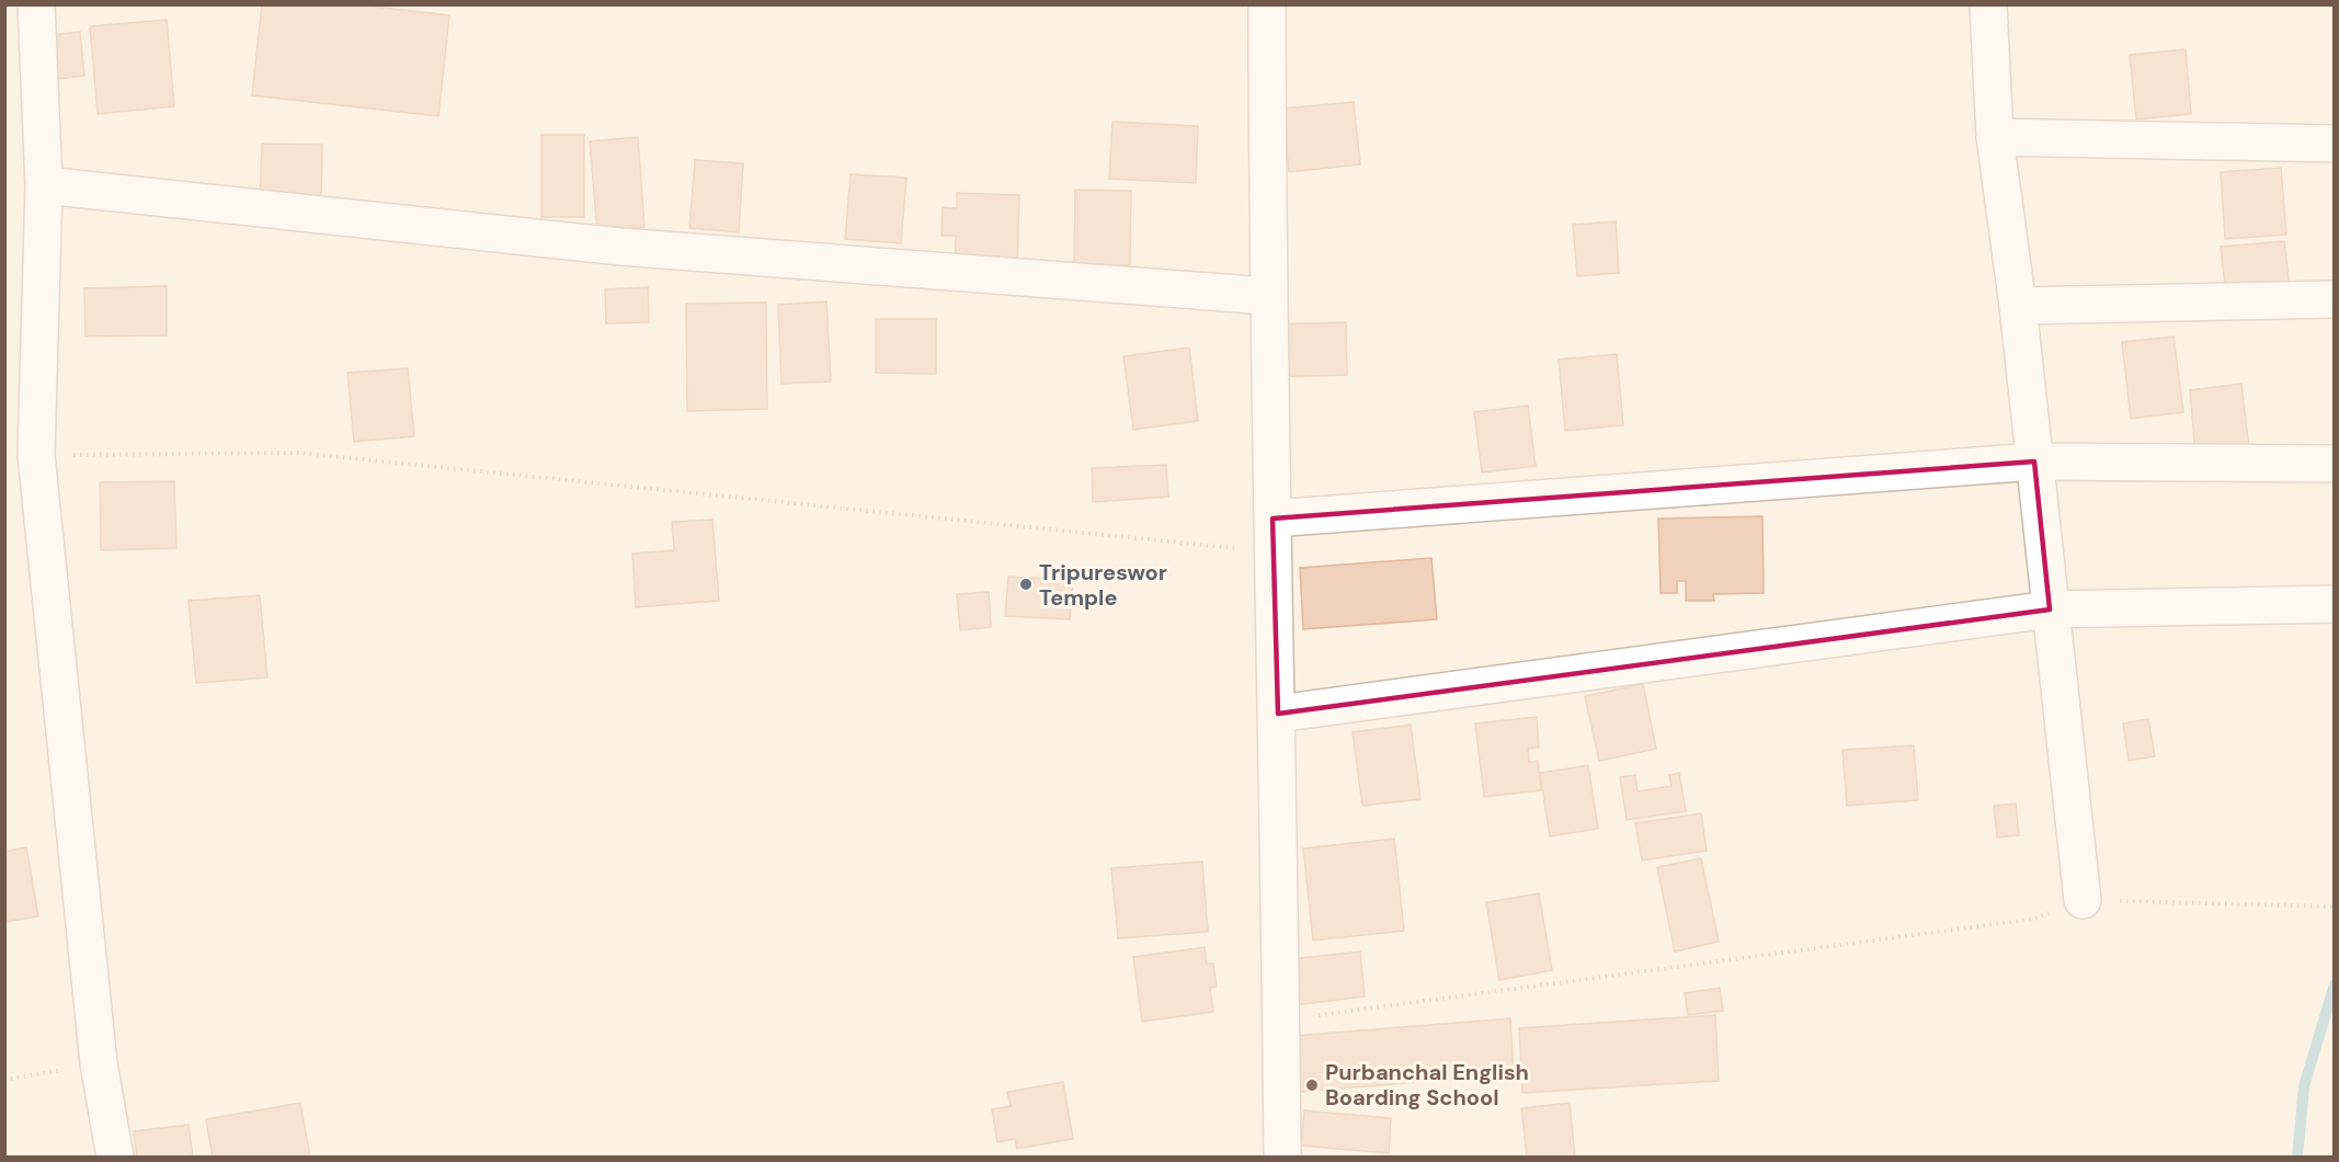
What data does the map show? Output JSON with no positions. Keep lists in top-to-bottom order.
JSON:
{
  "places": ["Tripureswor Temple", "Purbanchal English Boarding School"]
}
